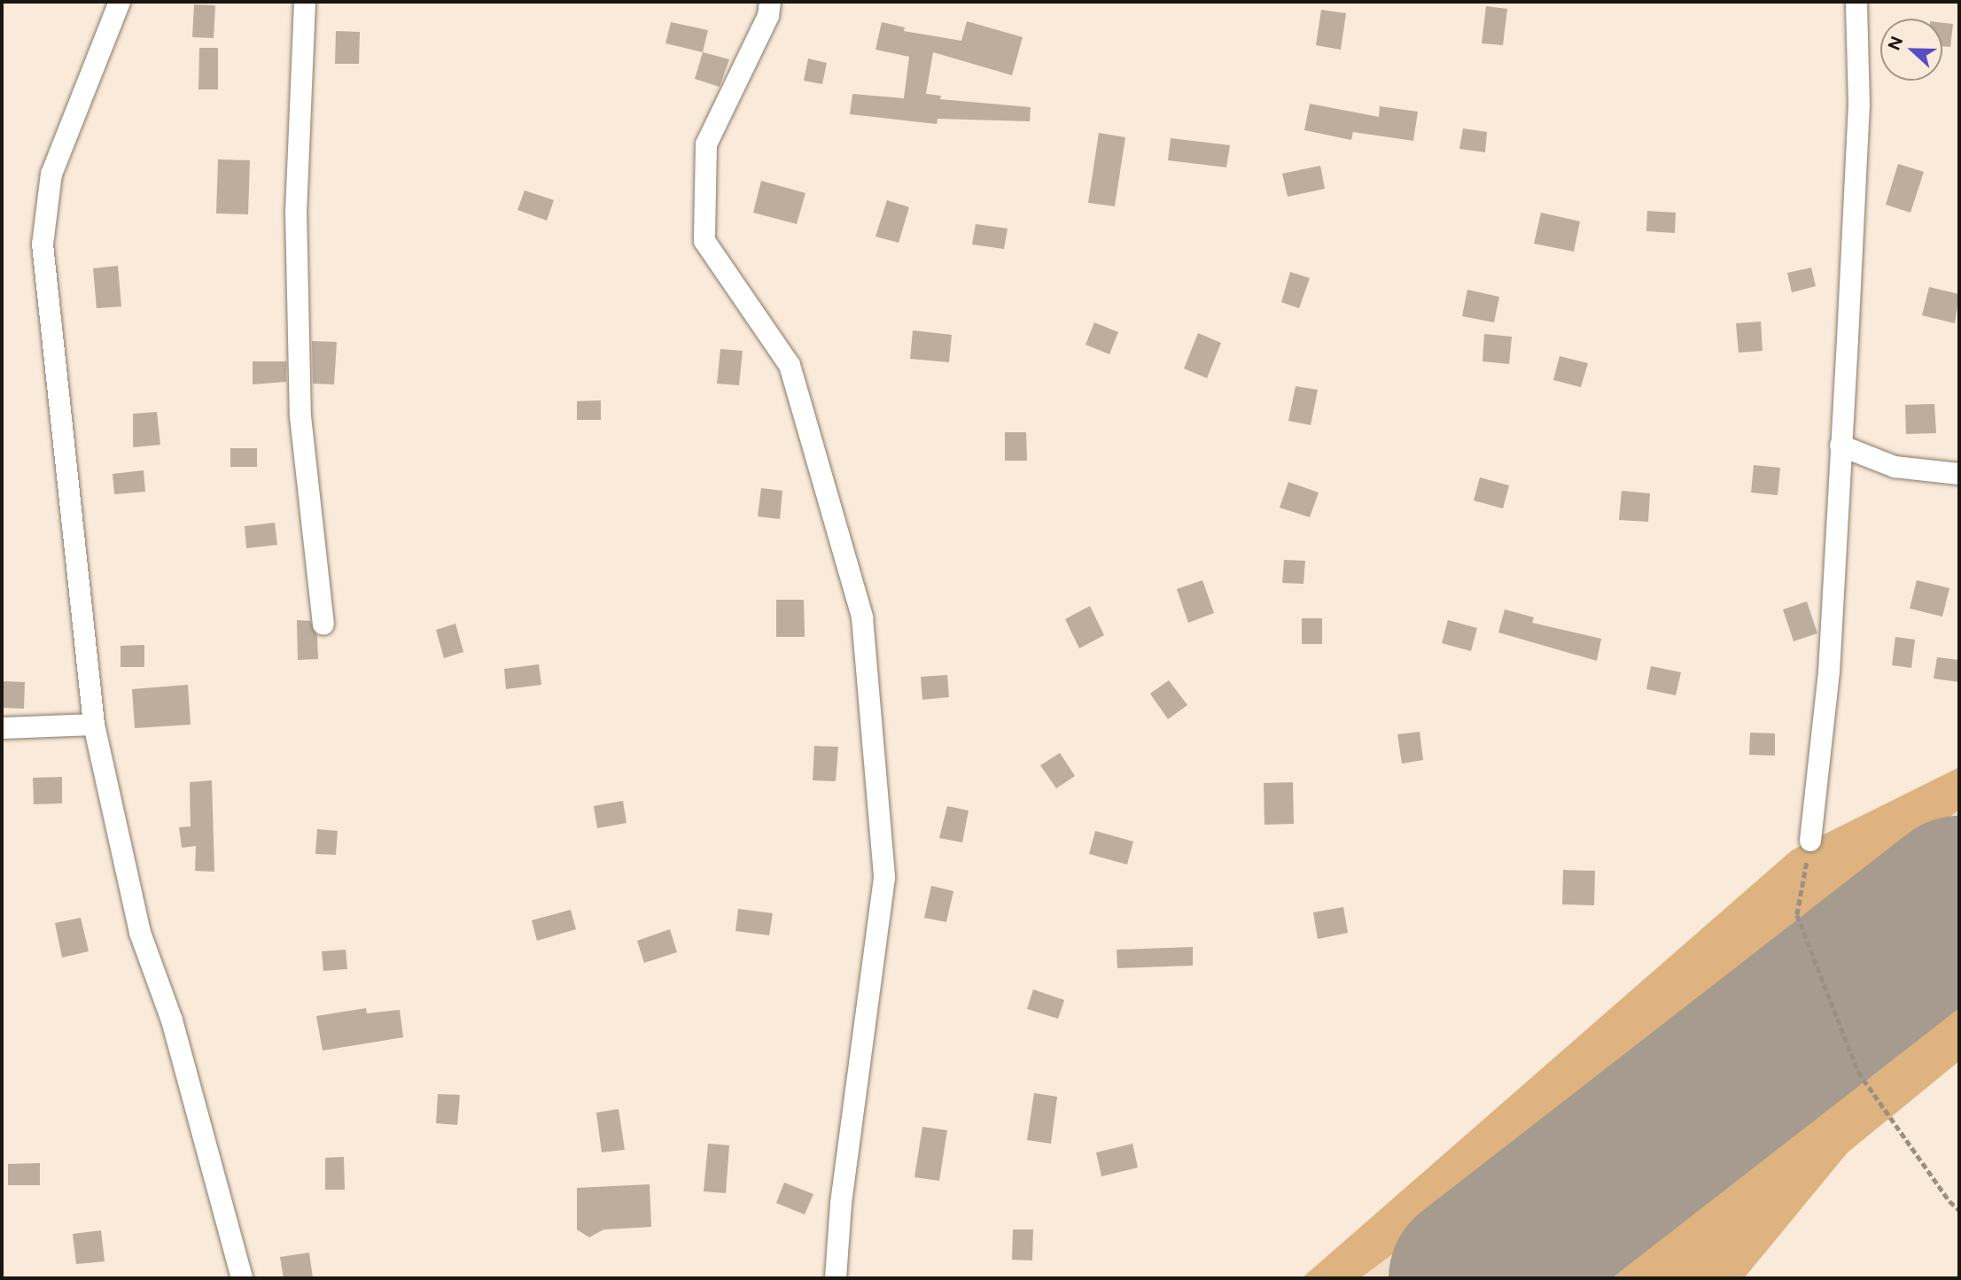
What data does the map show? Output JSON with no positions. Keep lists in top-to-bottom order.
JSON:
{
  "north": "left"
}
